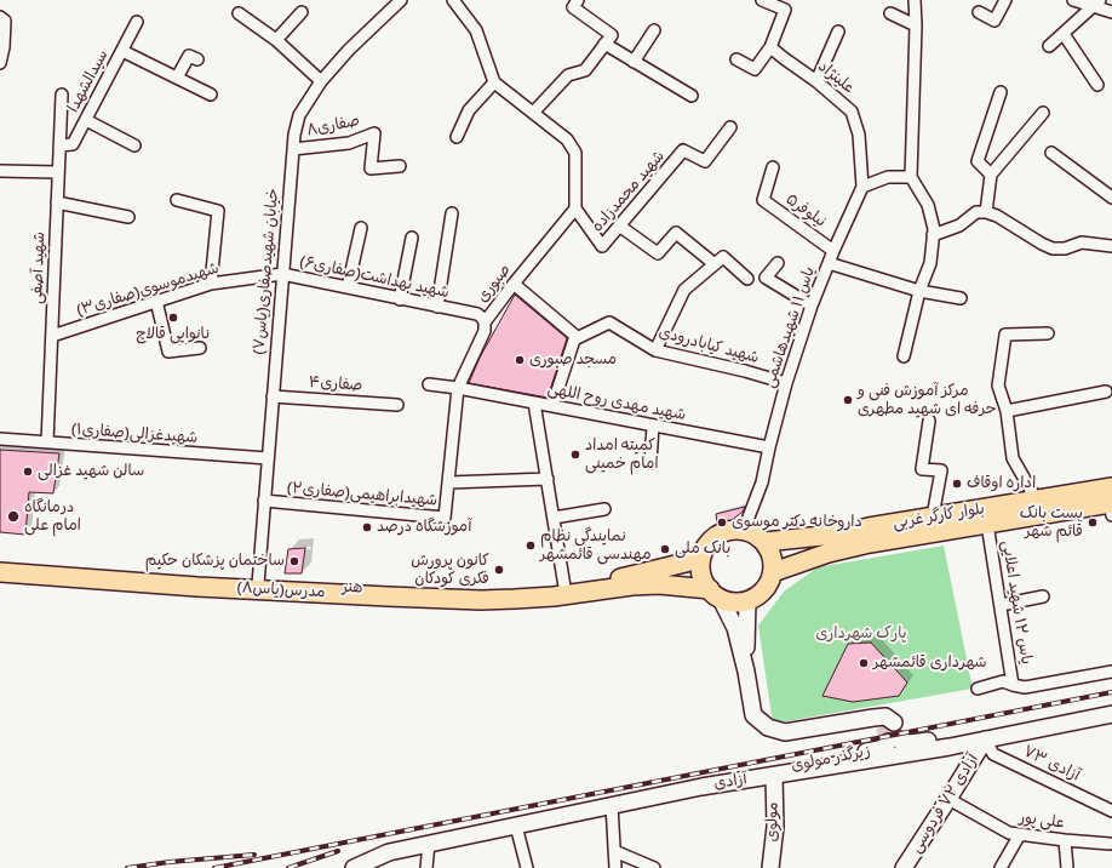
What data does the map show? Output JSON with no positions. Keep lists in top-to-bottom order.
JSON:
{
  "streets": {
    "main road": ["بلوار کارگر غربی", "هنر", "مدرس(یاس۸)"],
    "street": [
      "علینژاد",
      "سیدالشهدا",
      "صفاری۸",
      "شهید محمدزاده",
      "نیلوفر۵",
      "شهید آصفی",
      "خیابان شهیدصفاری(یاس۷)",
      "شهید بهداشت(صفاری۶)",
      "صبوری",
      "شهیدموسوی(صفاری۳)",
      "یاس ۱۱ شهیدهاشمی",
      "شهید کیابادرودی",
      "صفاری۴",
      "شهید مهدی روح اللهی",
      "شهیدغزالی(صفاری۱)",
      "شهیدابراهیمی(صفاری۲)",
      "یاس ۱۲ شهید اعلایی",
      "زیرگذر مولوی",
      "آزادی ۷۳",
      "آزادی",
      "آزادی ۷۲ فردوسی",
      "علی پور",
      "مولوی"
    ]
  },
  "crossings": [
    ["علینژاد", "یاس ۱۱ شهیدهاشمی"],
    ["سیدالشهدا", "شهید آصفی"],
    ["صفاری۸", "خیابان شهیدصفاری(یاس۷)"],
    ["شهید محمدزاده", "صبوری"],
    ["نیلوفر۵", "یاس ۱۱ شهیدهاشمی"],
    ["شهید آصفی", "شهیدموسوی(صفاری۳)"],
    ["شهید آصفی", "شهیدغزالی(صفاری۱)"],
    ["خیابان شهیدصفاری(یاس۷)", "شهید بهداشت(صفاری۶)"],
    ["خیابان شهیدصفاری(یاس۷)", "شهیدموسوی(صفاری۳)"],
    ["خیابان شهیدصفاری(یاس۷)", "صفاری۴"],
    ["خیابان شهیدصفاری(یاس۷)", "شهیدغزالی(صفاری۱)"],
    ["خیابان شهیدصفاری(یاس۷)", "شهیدابراهیمی(صفاری۲)"],
    ["خیابان شهیدصفاری(یاس۷)", "هنر"],
    ["شهید بهداشت(صفاری۶)", "صبوری"],
    ["شهید بهداشت(صفاری۶)", "شهیدموسوی(صفاری۳)"],
    ["صبوری", "شهید مهدی روح اللهی"],
    ["صبوری", "شهیدابراهیمی(صفاری۲)"],
    ["یاس ۱۱ شهیدهاشمی", "شهید کیابادرودی"],
    ["یاس ۱۱ شهیدهاشمی", "شهید مهدی روح اللهی"],
    ["یاس ۱۱ شهیدهاشمی", "بلوار کارگر غربی"],
    ["یاس ۱۱ شهیدهاشمی", "هنر"],
    ["یاس ۱۱ شهیدهاشمی", "مدرس(یاس۸)"],
    ["شهید مهدی روح اللهی", "شهیدابراهیمی(صفاری۲)"],
    ["بلوار کارگر غربی", "هنر"],
    ["بلوار کارگر غربی", "مدرس(یاس۸)"],
    ["بلوار کارگر غربی", "یاس ۱۲ شهید اعلایی"],
    ["هنر", "مدرس(یاس۸)"],
    ["زیرگذر مولوی", "آزادی ۷۳"],
    ["زیرگذر مولوی", "آزادی"],
    ["زیرگذر مولوی", "آزادی ۷۲ فردوسی"],
    ["زیرگذر مولوی", "مولوی"],
    ["آزادی ۷۳", "آزادی"],
    ["آزادی ۷۳", "آزادی ۷۲ فردوسی"],
    ["آزادی", "آزادی ۷۲ فردوسی"],
    ["آزادی", "مولوی"],
    ["آزادی ۷۲ فردوسی", "علی پور"]
  ],
  "parks": ["پارک شهرداری"],
  "places": [
    "نانوایی قالاچ",
    "مسجد صبوری",
    "مرکز آموزش فنی و حرفه ای شهید مطهری",
    "کمیته امداد امام خمینی",
    "سالن شهید غزالی",
    "اداره اوقاف",
    "درمانگاه امام علی",
    "داروخانه دکتر موسوی",
    "پست بانک قائم شهر",
    "آموزشگاه درصد",
    "نمایندگی نظام مهندسی قائمشهر",
    "بانک ملی",
    "ساختمان پزشکان حکیم",
    "کانون پرورش فکری کودکان",
    "شهرداری قائمشهر"
  ]
}
